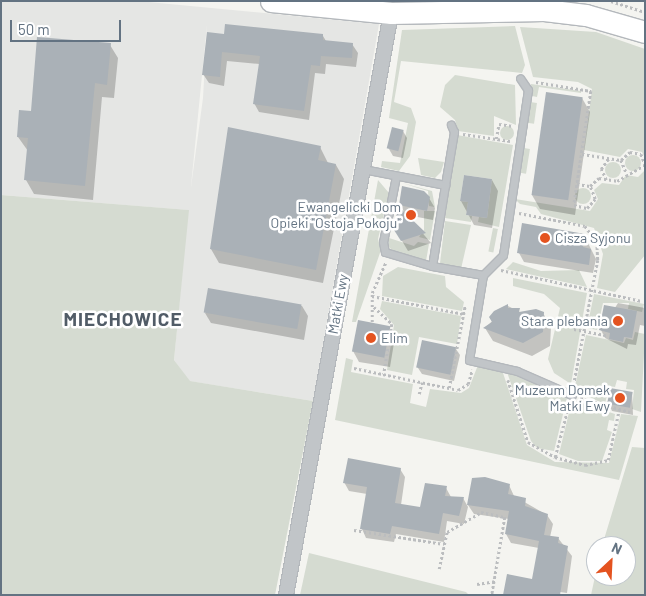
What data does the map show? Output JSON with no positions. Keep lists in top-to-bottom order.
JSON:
{
  "streets": {
    "street": ["Matki Ewy"]
  },
  "districts": ["MIECHOWICE"],
  "places": [
    "Ewangelicki Dom Opieki \"Ostoja Pokoju\"",
    "Cisza Syjonu",
    "Stara plebania",
    "Elim",
    "Muzeum Domek Matki Ewy"
  ],
  "scale_bar": "50 m",
  "north": "top right"
}
